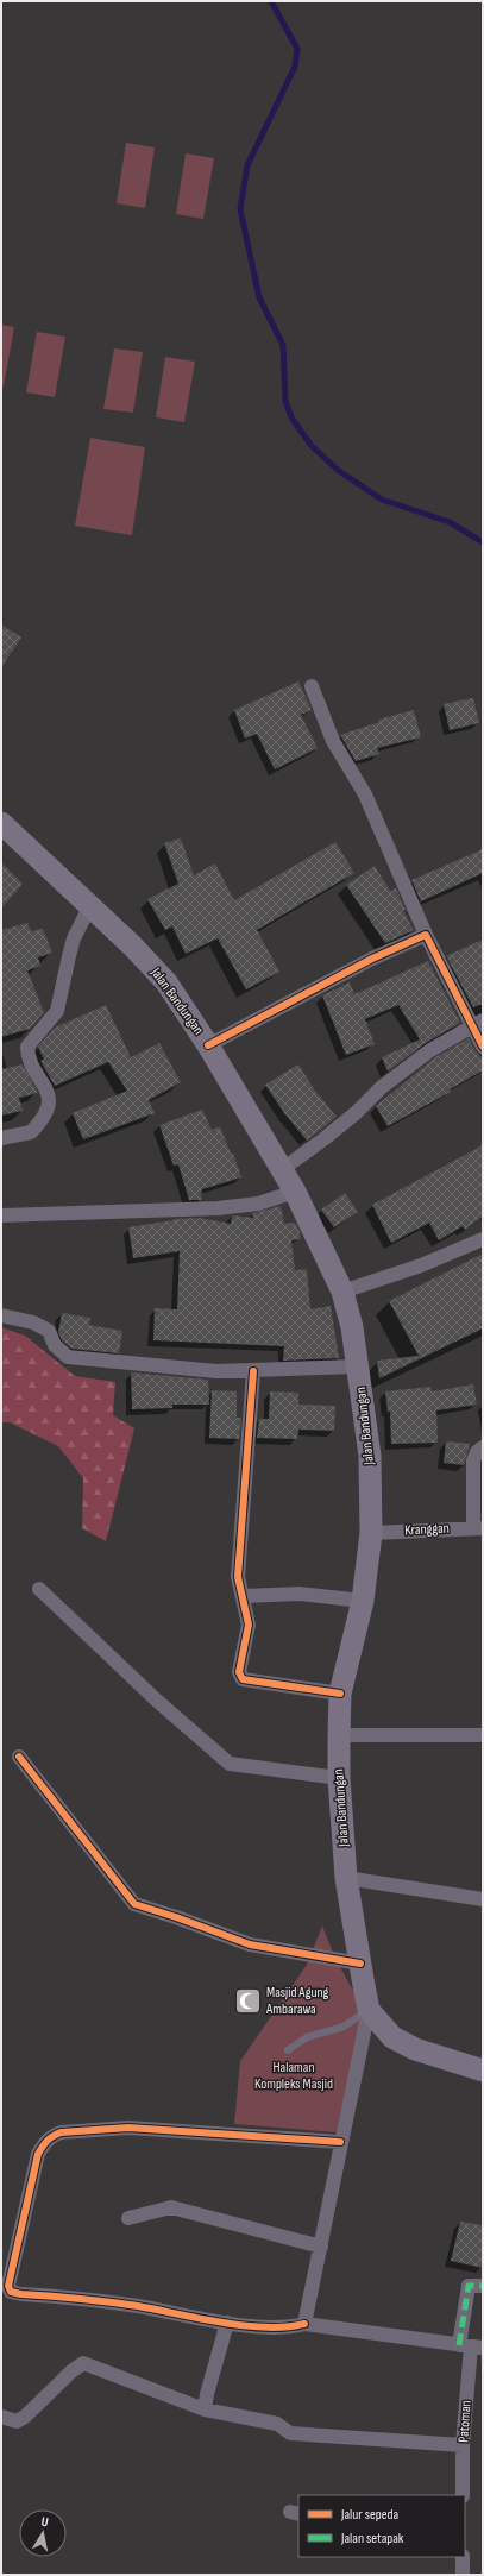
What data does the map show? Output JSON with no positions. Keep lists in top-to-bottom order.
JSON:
{
  "streets": {
    "main road": ["Jalan Bandungan"],
    "street": ["Kranggan", "Patoman"]
  },
  "crossings": [
    ["Jalan Bandungan", "Kranggan"]
  ],
  "parks": ["Halaman Kompleks Masjid"],
  "places": {
    "mosque": ["Masjid Agung Ambarawa"]
  },
  "legend": ["Jalur sepeda", "Jalan setapak"],
  "north": "top"
}
